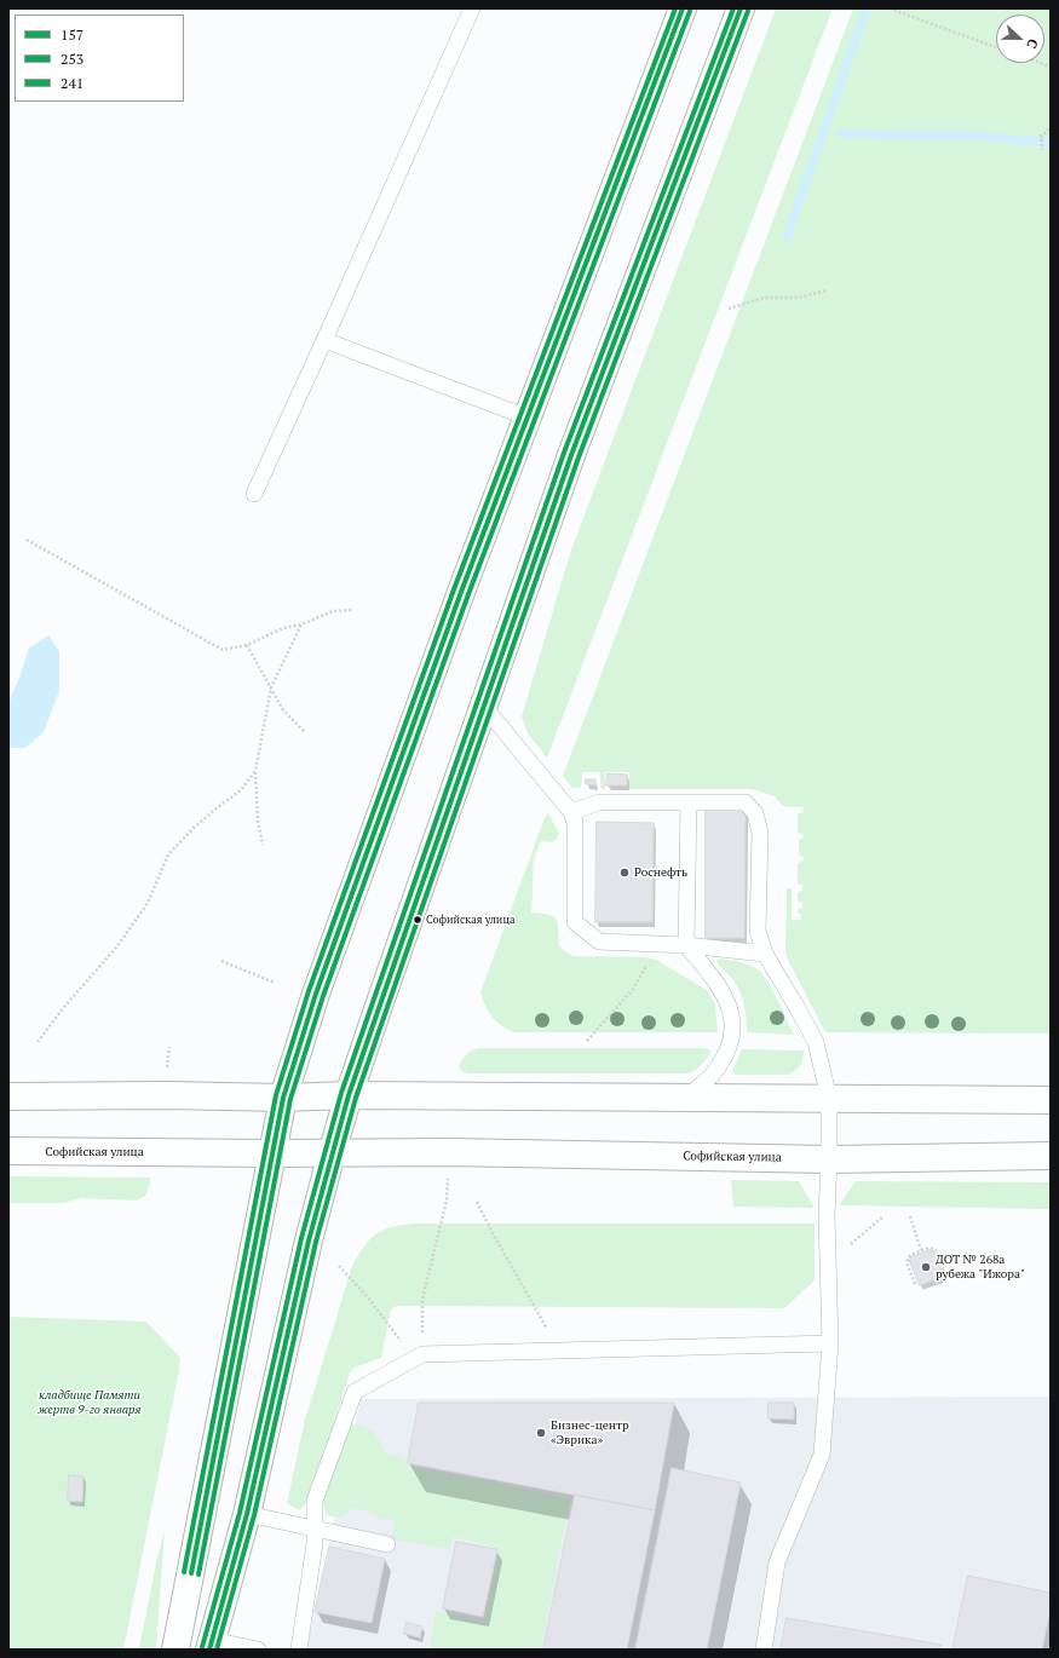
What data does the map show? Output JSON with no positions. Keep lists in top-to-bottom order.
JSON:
{
  "streets": {
    "main road": ["Софийская улица"]
  },
  "parks": ["кладбище Памяти жертв 9-го января"],
  "places": [
    "Роснефть",
    "Софийская улица",
    "ДОТ № 268а рубежа \"Ижора\"",
    "Бизнес-центр «Эврика»"
  ],
  "lines": ["transit line 157", "transit line 241", "transit line 253"],
  "legend": ["157", "253", "241"],
  "north": "right"
}
